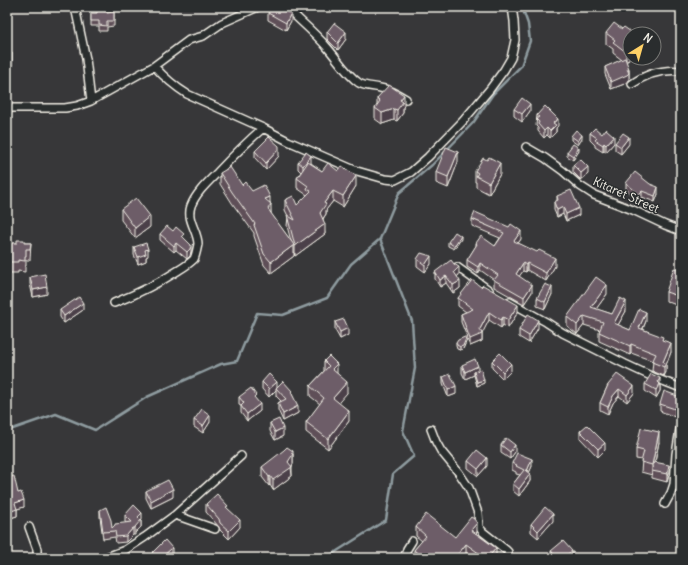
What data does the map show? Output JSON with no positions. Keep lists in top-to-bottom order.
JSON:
{
  "streets": {
    "street": ["Kitaret Street"]
  },
  "north": "top right"
}
